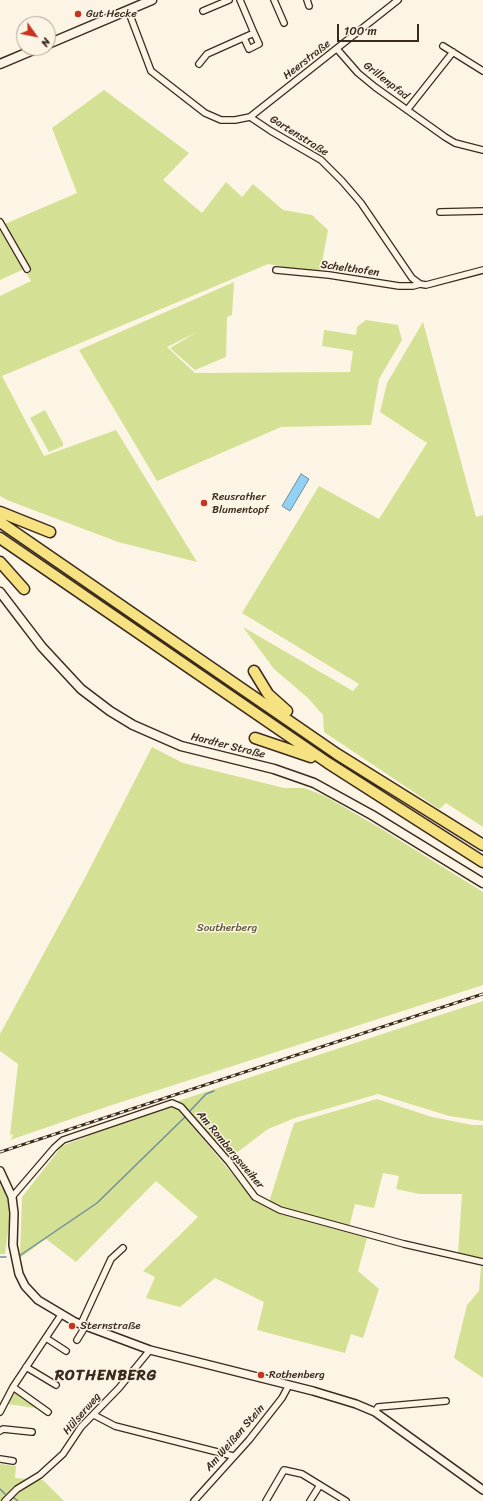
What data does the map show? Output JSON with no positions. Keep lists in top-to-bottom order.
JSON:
{
  "streets": {
    "main road": ["Hardter Straße"],
    "street": [
      "Heerstraße",
      "Grillenpfad",
      "Gartenstraße",
      "Schelthofen",
      "Am Rombergsweiher",
      "Hülserweg",
      "Am Weißen Stein"
    ]
  },
  "crossings": [
    ["Heerstraße", "Grillenpfad"],
    ["Heerstraße", "Gartenstraße"],
    ["Gartenstraße", "Schelthofen"]
  ],
  "districts": ["ROTHENBERG"],
  "parks": ["Southerberg"],
  "places": [
    "Gut Hecke",
    "Reusrather Blumentopf",
    "Sternstraße",
    "Rothenberg"
  ],
  "scale_bar": "100 m",
  "north": "bottom right"
}
